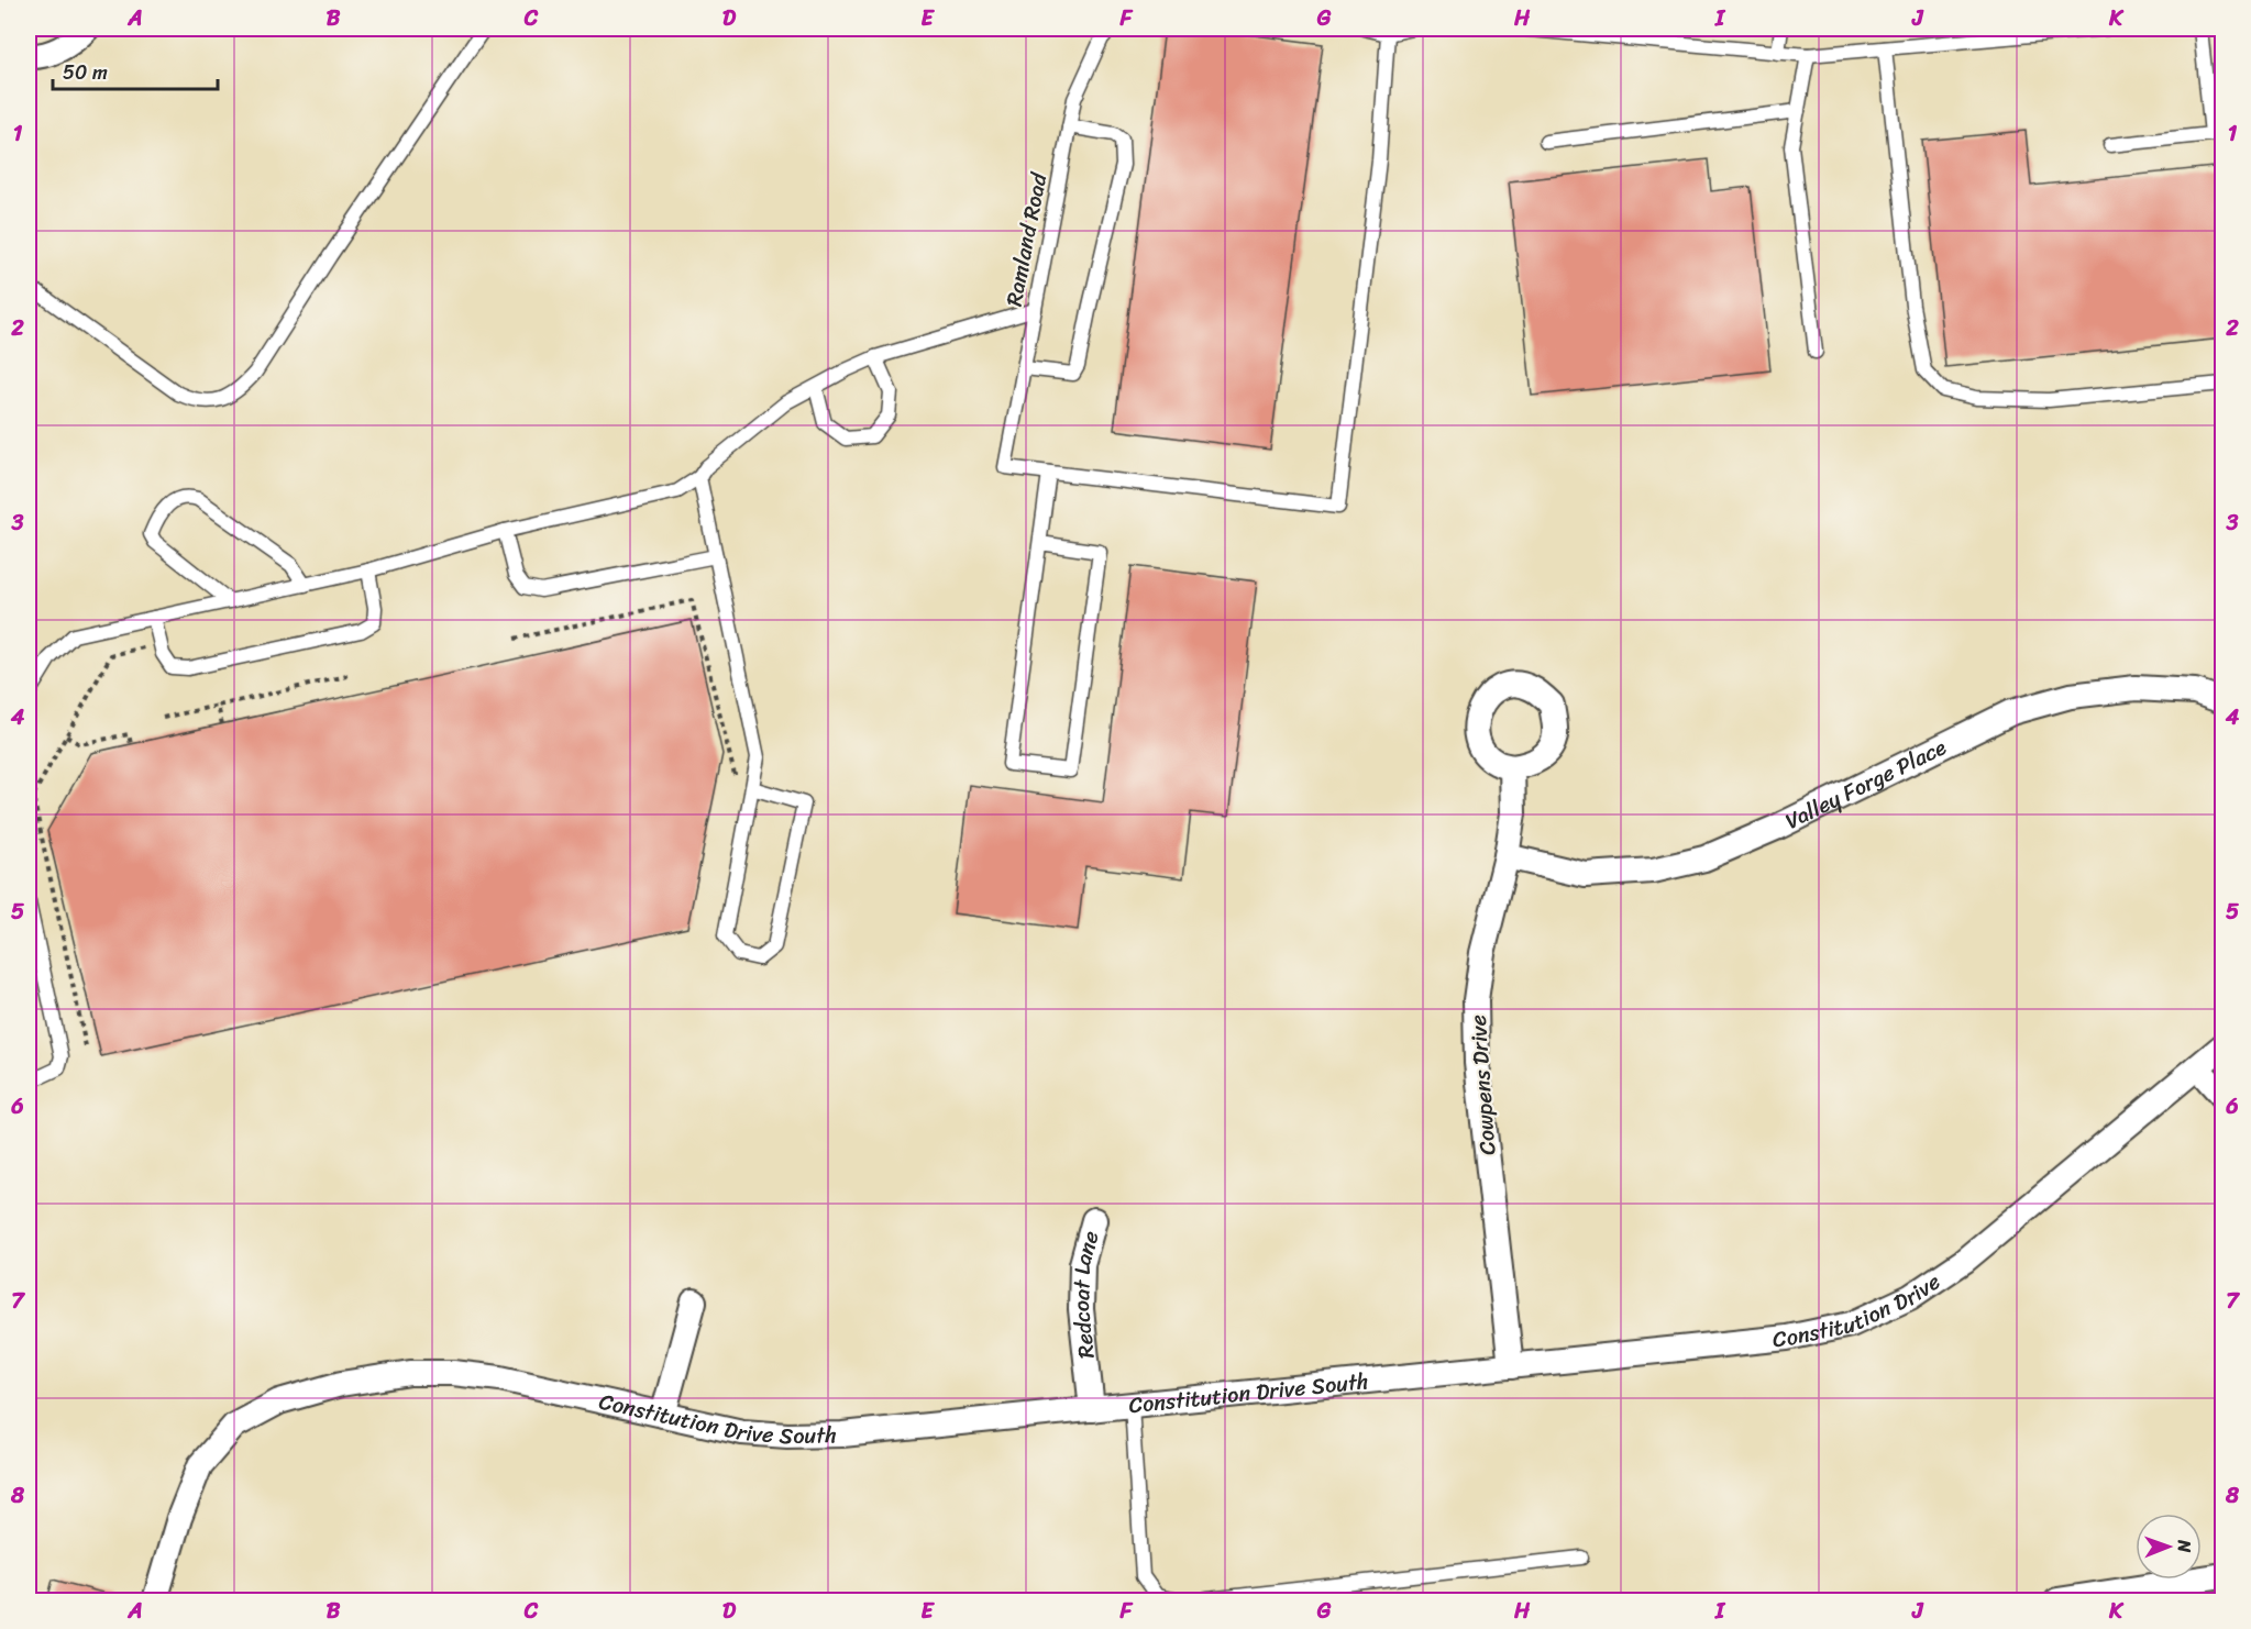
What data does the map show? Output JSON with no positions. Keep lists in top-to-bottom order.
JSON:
{
  "streets": {
    "street": [
      "Valley Forge Place",
      "Cowpens Drive",
      "Redcoat Lane",
      "Constitution Drive",
      "Constitution Drive South"
    ],
    "lane": ["Ramland Road"]
  },
  "crossings": [
    ["Valley Forge Place", "Cowpens Drive"],
    ["Cowpens Drive", "Constitution Drive"],
    ["Redcoat Lane", "Constitution Drive South"],
    ["Constitution Drive", "Constitution Drive South"]
  ],
  "scale_bar": "50 m",
  "north": "right",
  "grid": {
    "columns": [
      "A",
      "B",
      "C",
      "D",
      "E",
      "F",
      "G",
      "H",
      "I",
      "J",
      "K"
    ],
    "rows": [
      "1",
      "2",
      "3",
      "4",
      "5",
      "6",
      "7",
      "8"
    ]
  }
}
